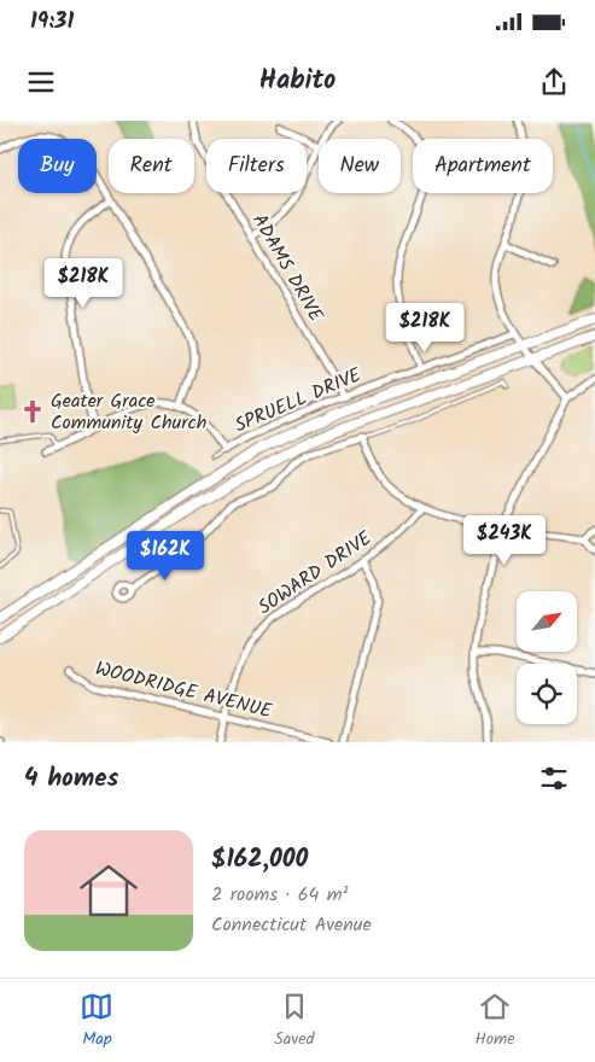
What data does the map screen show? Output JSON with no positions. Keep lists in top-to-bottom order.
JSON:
{
  "streets": {
    "street": [
      "ADAMS DRIVE",
      "SPRUELL DRIVE",
      "SOWARD DRIVE",
      "WOODRIDGE AVENUE"
    ]
  },
  "crossings": [
    ["ADAMS DRIVE", "SPRUELL DRIVE"],
    ["SOWARD DRIVE", "WOODRIDGE AVENUE"]
  ],
  "places": {
    "church": ["Geater Grace Community Church"]
  },
  "north": "top right",
  "page": {
    "status": "19:31",
    "header": "Habito",
    "chip": [
      "Buy",
      "Rent",
      "Filters",
      "New",
      "Apartment"
    ],
    "price": [
      "$218K",
      "$218K",
      "$243K",
      "$162K"
    ],
    "heading": "4 homes",
    "list": [
      {
        "name": "$162,000",
        "note": "2 rooms · 64 m² · Connecticut Avenue"
      }
    ],
    "tabs": ["Map", "Saved", "Home"]
  }
}
